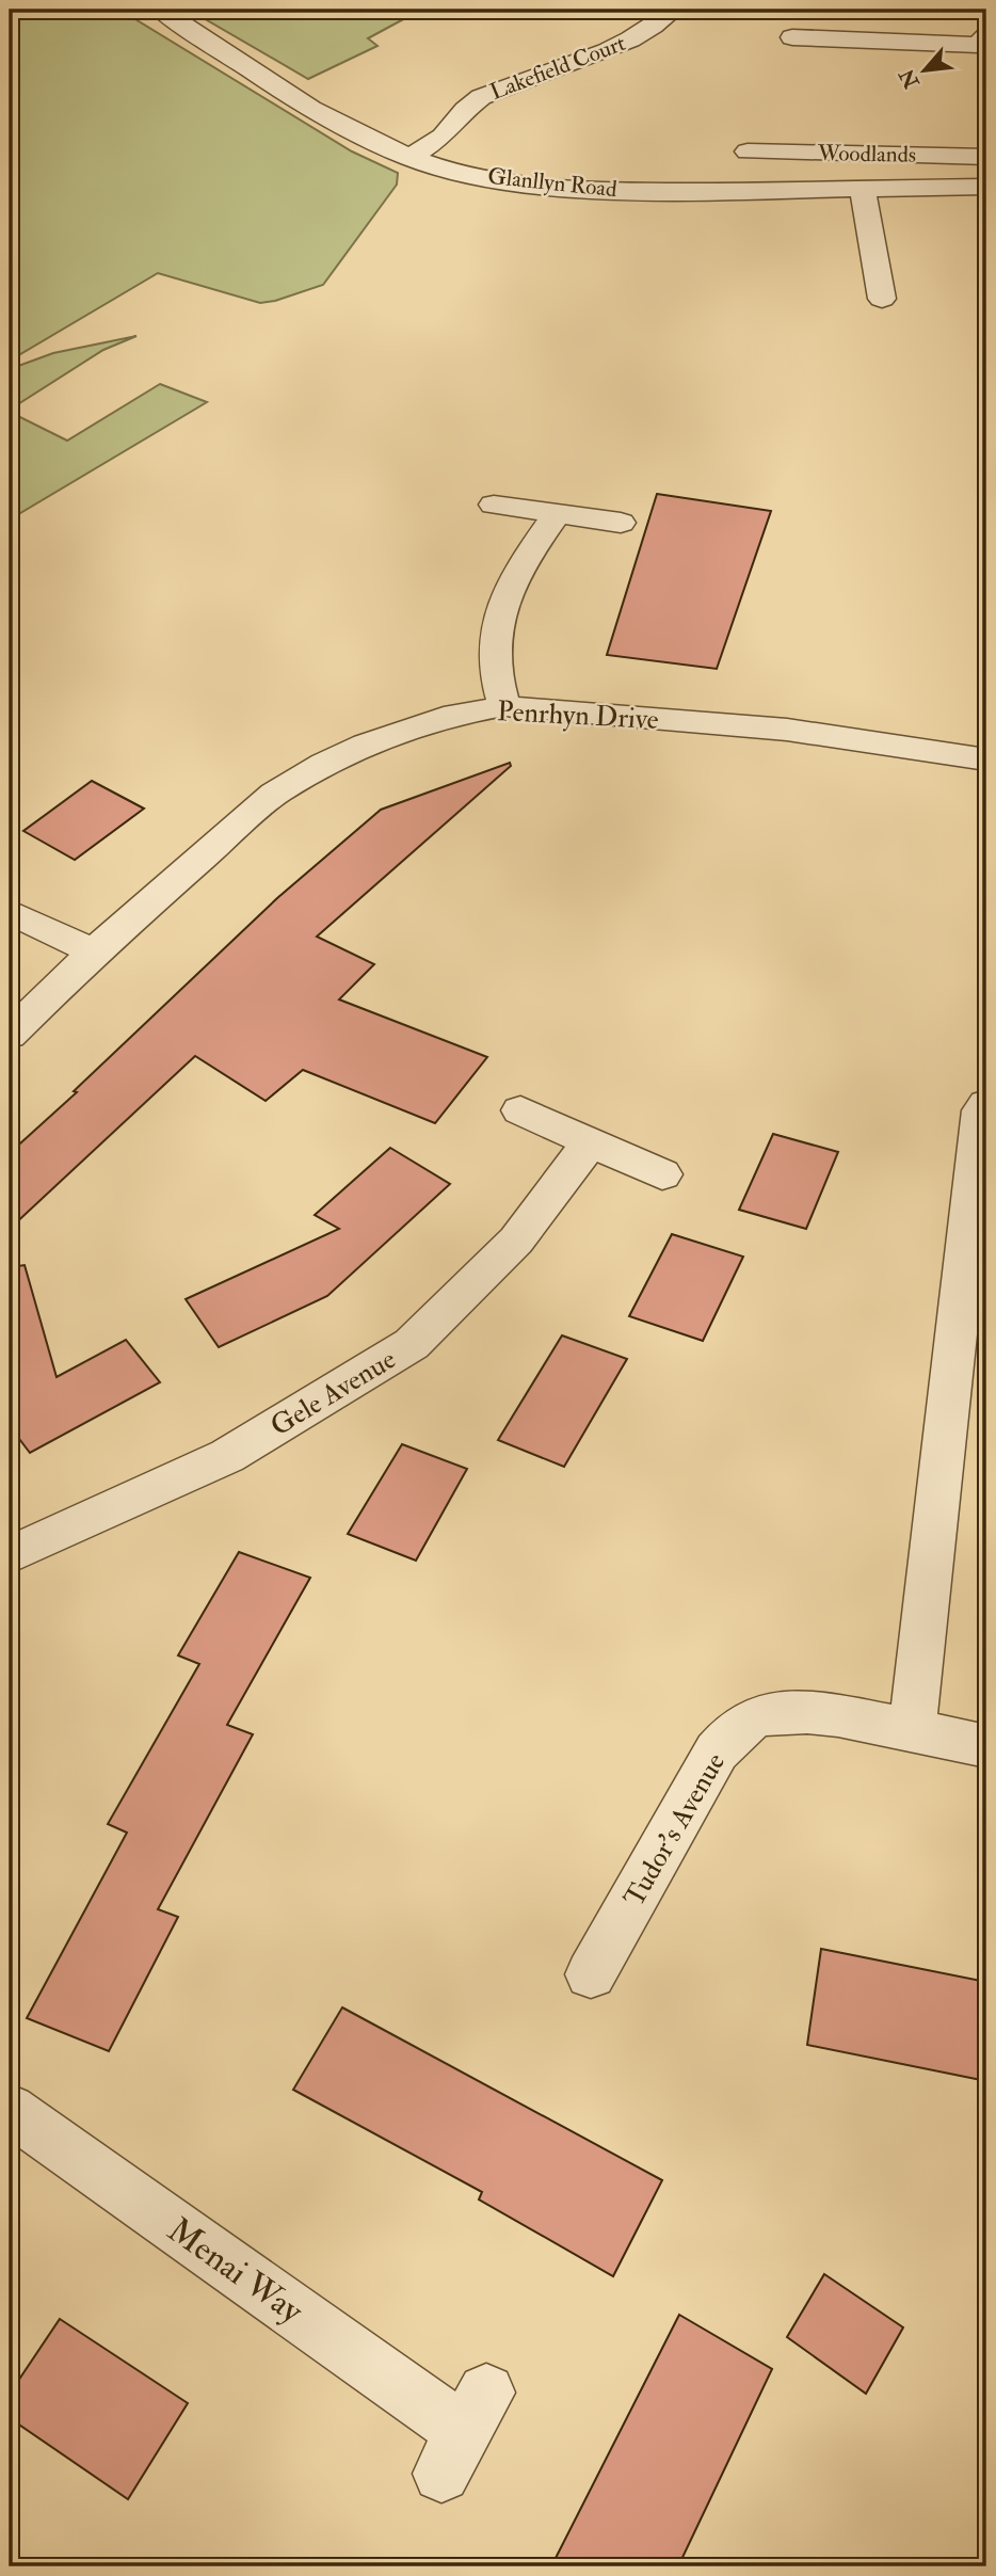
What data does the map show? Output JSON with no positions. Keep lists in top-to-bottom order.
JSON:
{
  "streets": {
    "street": [
      "Lakefield Court",
      "Woodlands",
      "Glanllyn Road",
      "Penrhyn Drive",
      "Gele Avenue",
      "Tudor's Avenue",
      "Menai Way"
    ]
  },
  "crossings": [
    ["Lakefield Court", "Glanllyn Road"],
    ["Woodlands", "Glanllyn Road"]
  ],
  "north": "bottom left"
}
